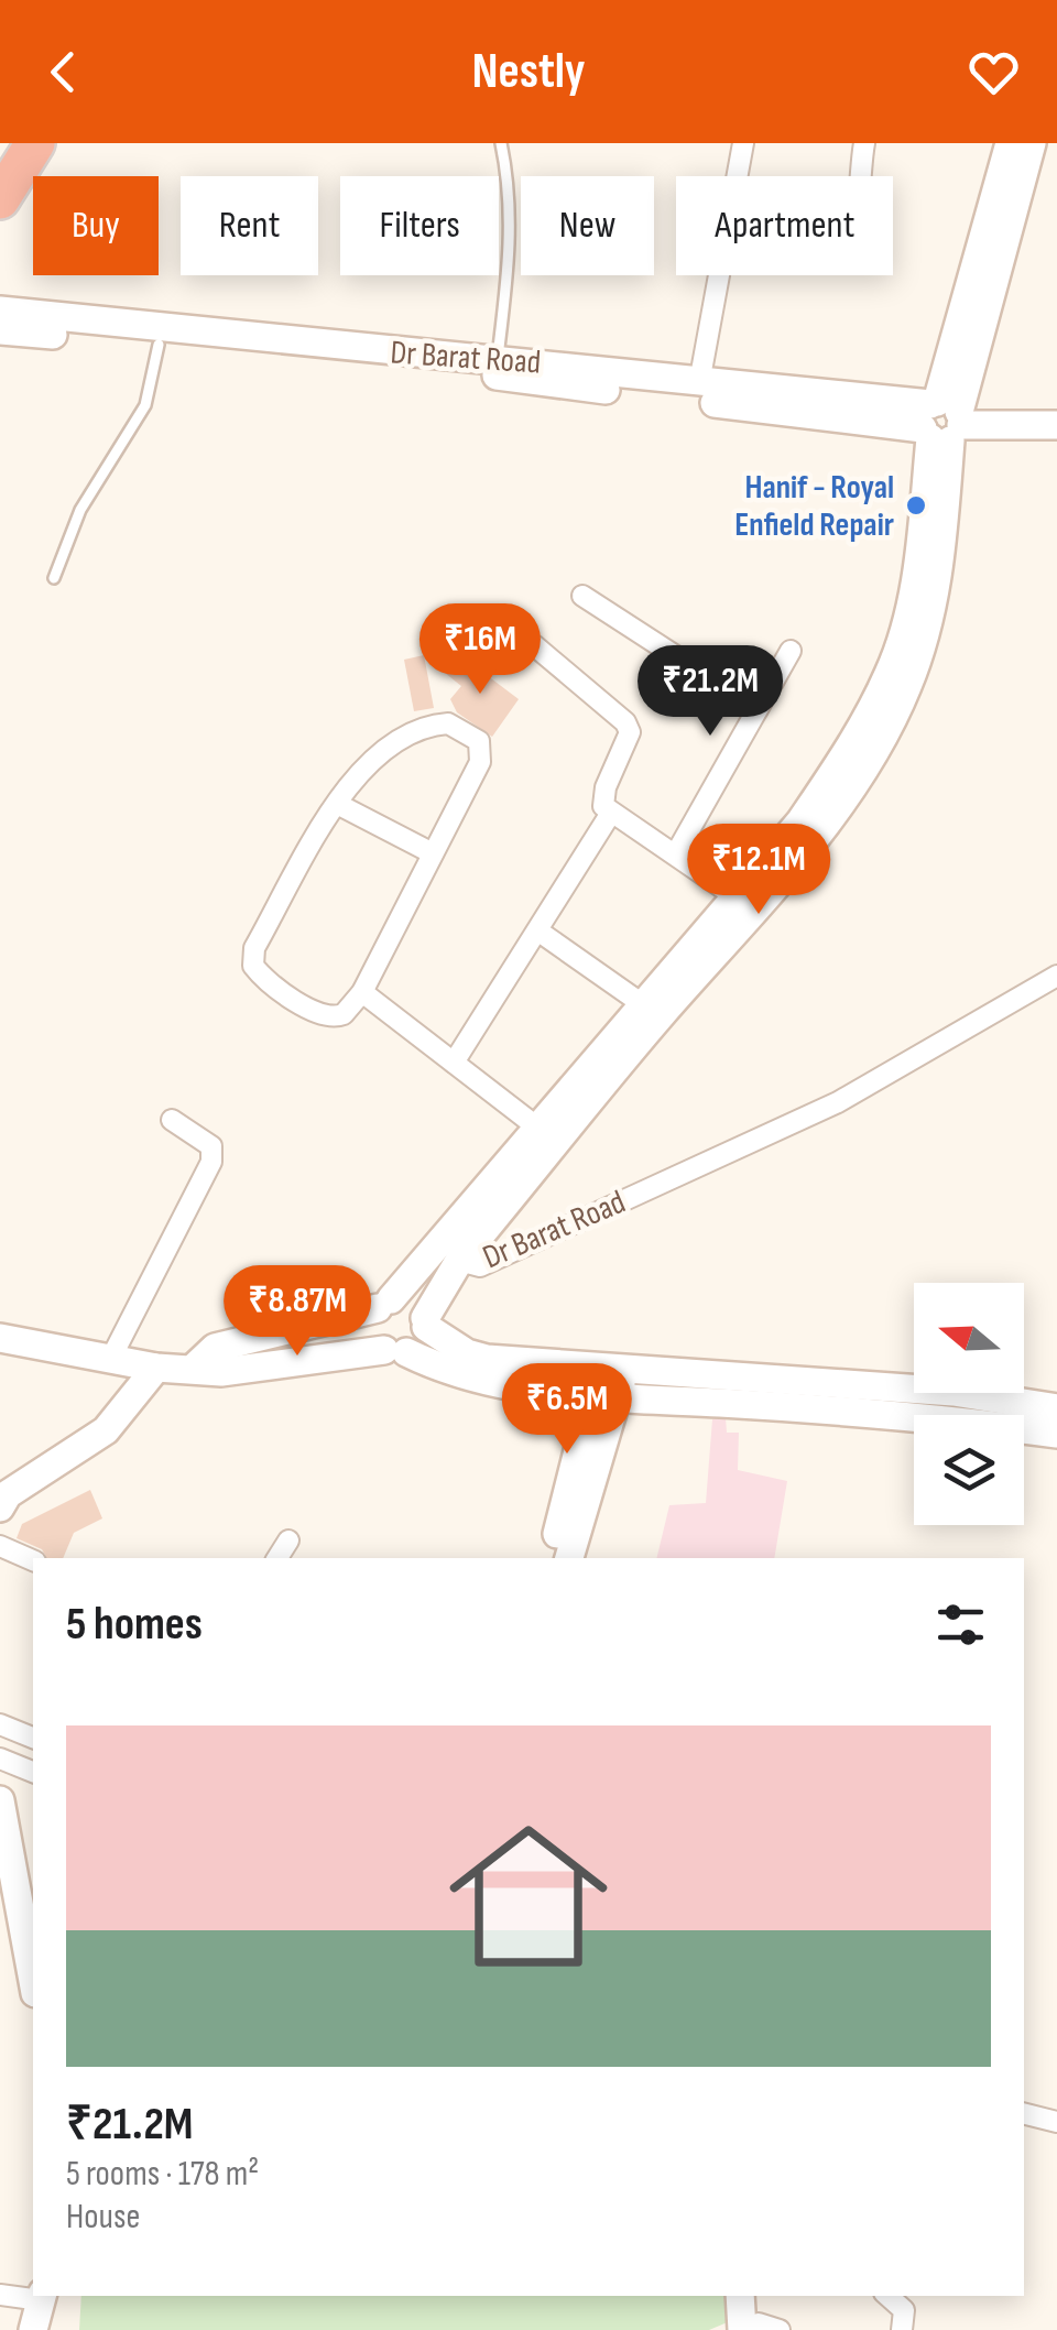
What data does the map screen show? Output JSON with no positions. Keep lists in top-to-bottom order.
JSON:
{
  "streets": {
    "street": ["Dr Barat Road"]
  },
  "places": ["Hanif - Royal Enfield Repair"],
  "north": "left",
  "page": {
    "header": "Nestly",
    "chip": [
      "Buy",
      "Rent",
      "Filters",
      "New",
      "Apartment"
    ],
    "price": [
      "₹16M",
      "₹21.2M",
      "₹12.1M",
      "₹8.87M",
      "₹6.5M"
    ],
    "heading": "5 homes",
    "list": [
      {
        "name": "₹21.2M",
        "note": "5 rooms · 178 m² · House"
      }
    ]
  }
}
